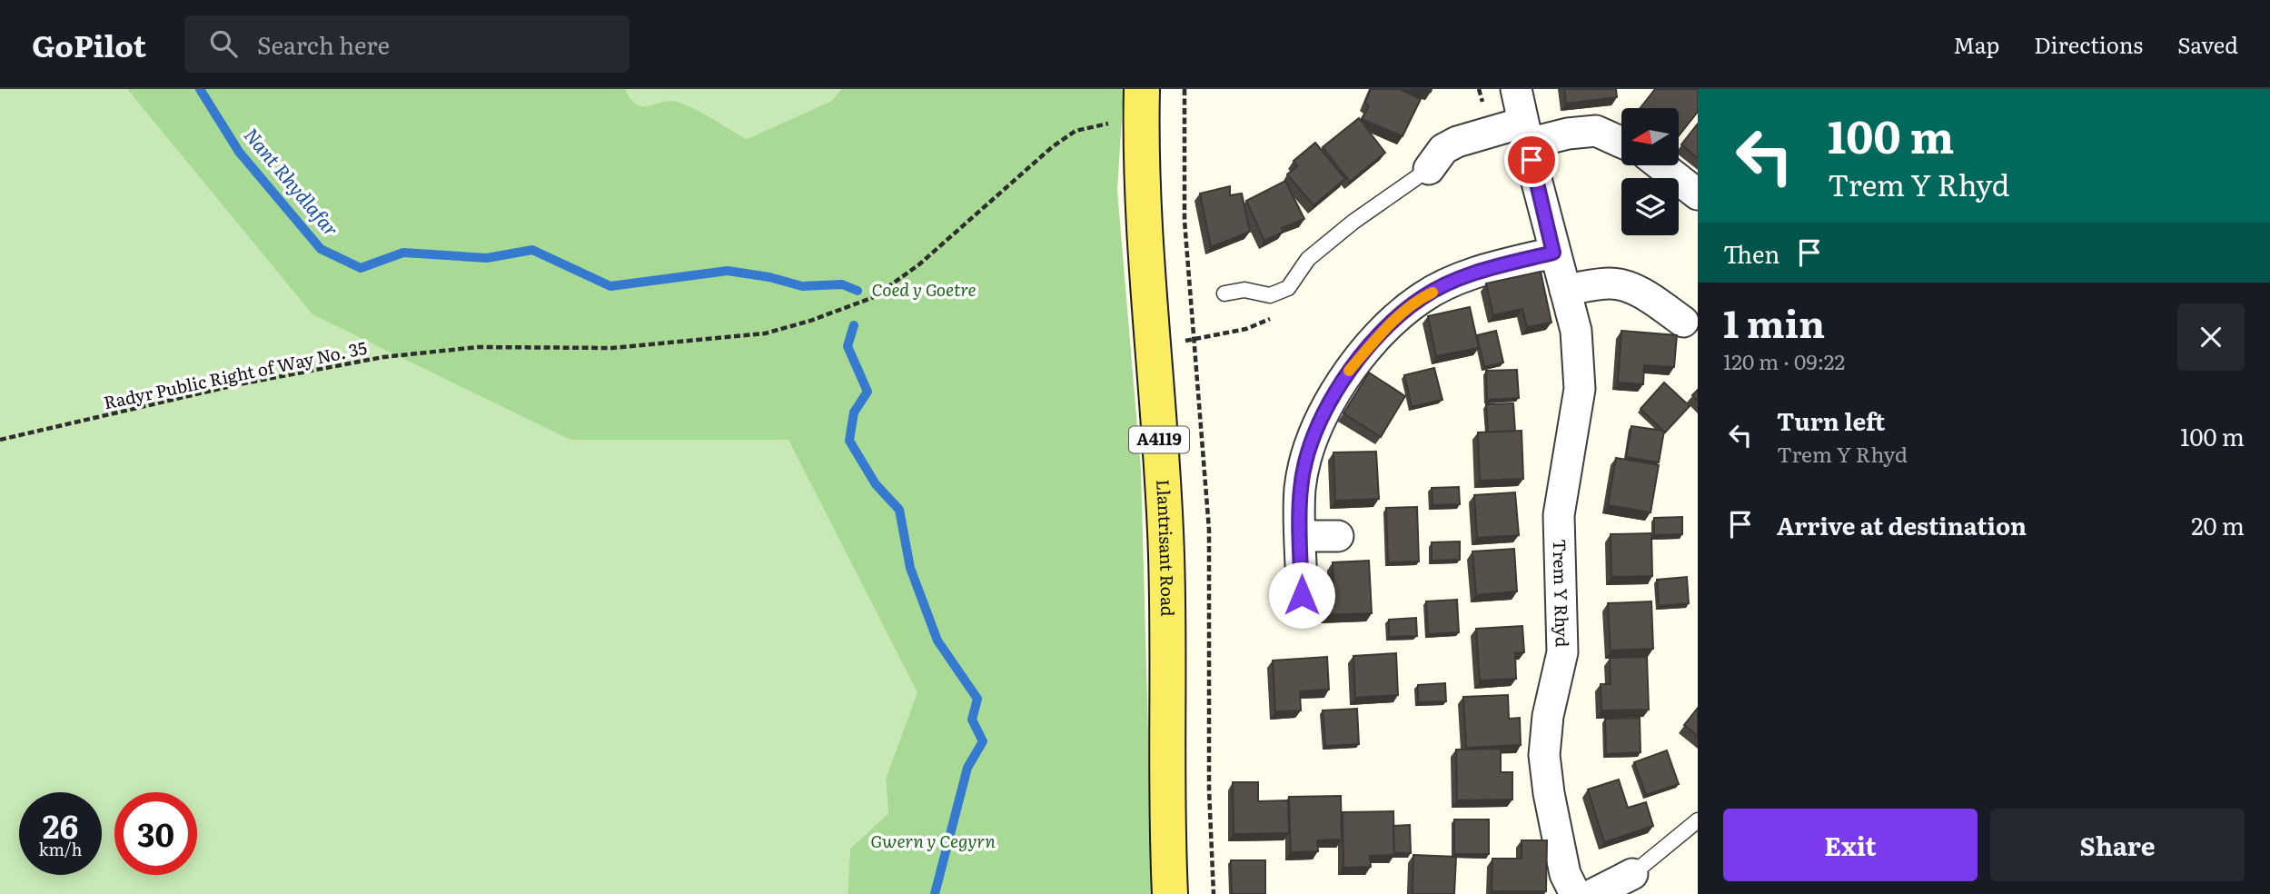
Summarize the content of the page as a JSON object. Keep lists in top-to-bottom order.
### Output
{
  "streets": {
    "main road": ["A4119", "Llantrisant Road"],
    "street": ["Trem Y Rhyd"],
    "path": ["Radyr Public Right of Way No. 35"]
  },
  "crossings": [
    ["Radyr Public Right of Way No. 35", "Llantrisant Road"]
  ],
  "water": ["Nant Rhydlafar"],
  "parks": ["Coed y Goetre", "Gwern y Cegyrn"],
  "north": "left",
  "page": {
    "header": "GoPilot",
    "search": "Search here",
    "nav": ["Map", "Directions", "Saved"],
    "turn": ["100 m", "Trem Y Rhyd"],
    "then": "Then",
    "heading": ["1 min", "120 m · 09:22"],
    "list": [
      {
        "name": "Turn left",
        "note": "Trem Y Rhyd",
        "value": "100 m"
      },
      {
        "name": "Arrive at destination",
        "value": "20 m"
      }
    ],
    "speed": "26 km/h",
    "limit": "30",
    "buttons": ["Exit", "Share"]
  }
}
